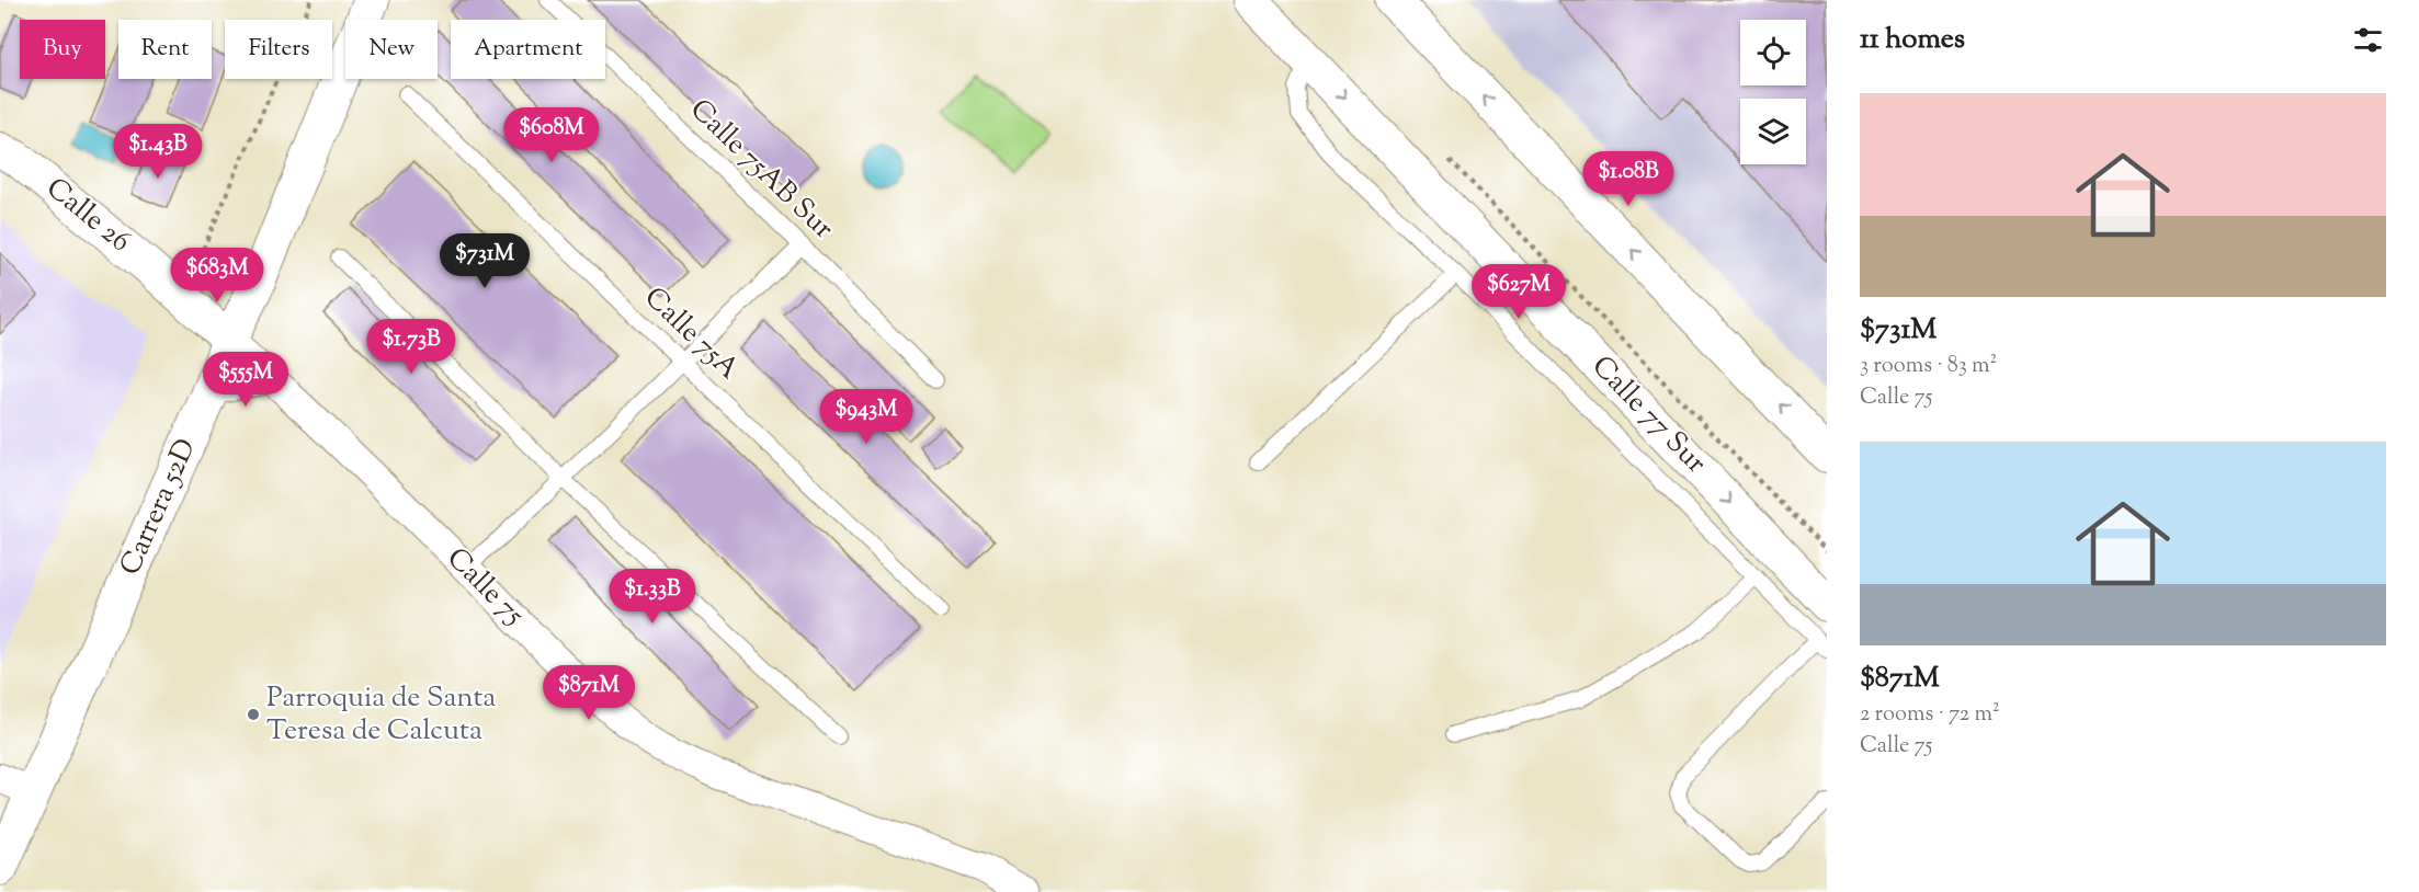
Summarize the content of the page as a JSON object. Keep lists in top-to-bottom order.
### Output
{
  "streets": {
    "street": [
      "Calle 26",
      "Calle 77 Sur",
      "Carrera 52D",
      "Calle 75"
    ],
    "lane": ["Calle 75AB Sur", "Calle 75A"]
  },
  "crossings": [
    ["Calle 26", "Carrera 52D"],
    ["Calle 26", "Calle 75"],
    ["Carrera 52D", "Calle 75"]
  ],
  "places": ["Parroquia de Santa Teresa de Calcuta"],
  "page": {
    "heading": "11 homes",
    "chip": [
      "Buy",
      "Rent",
      "Filters",
      "New",
      "Apartment"
    ],
    "list": [
      {
        "name": "$731M",
        "note": "3 rooms · 83 m² · Calle 75"
      },
      {
        "name": "$871M",
        "note": "2 rooms · 72 m² · Calle 75"
      }
    ],
    "price": [
      "$608M",
      "$1.43B",
      "$1.08B",
      "$731M",
      "$683M",
      "$627M",
      "$1.73B",
      "$555M",
      "$943M",
      "$1.33B",
      "$871M"
    ]
  }
}
